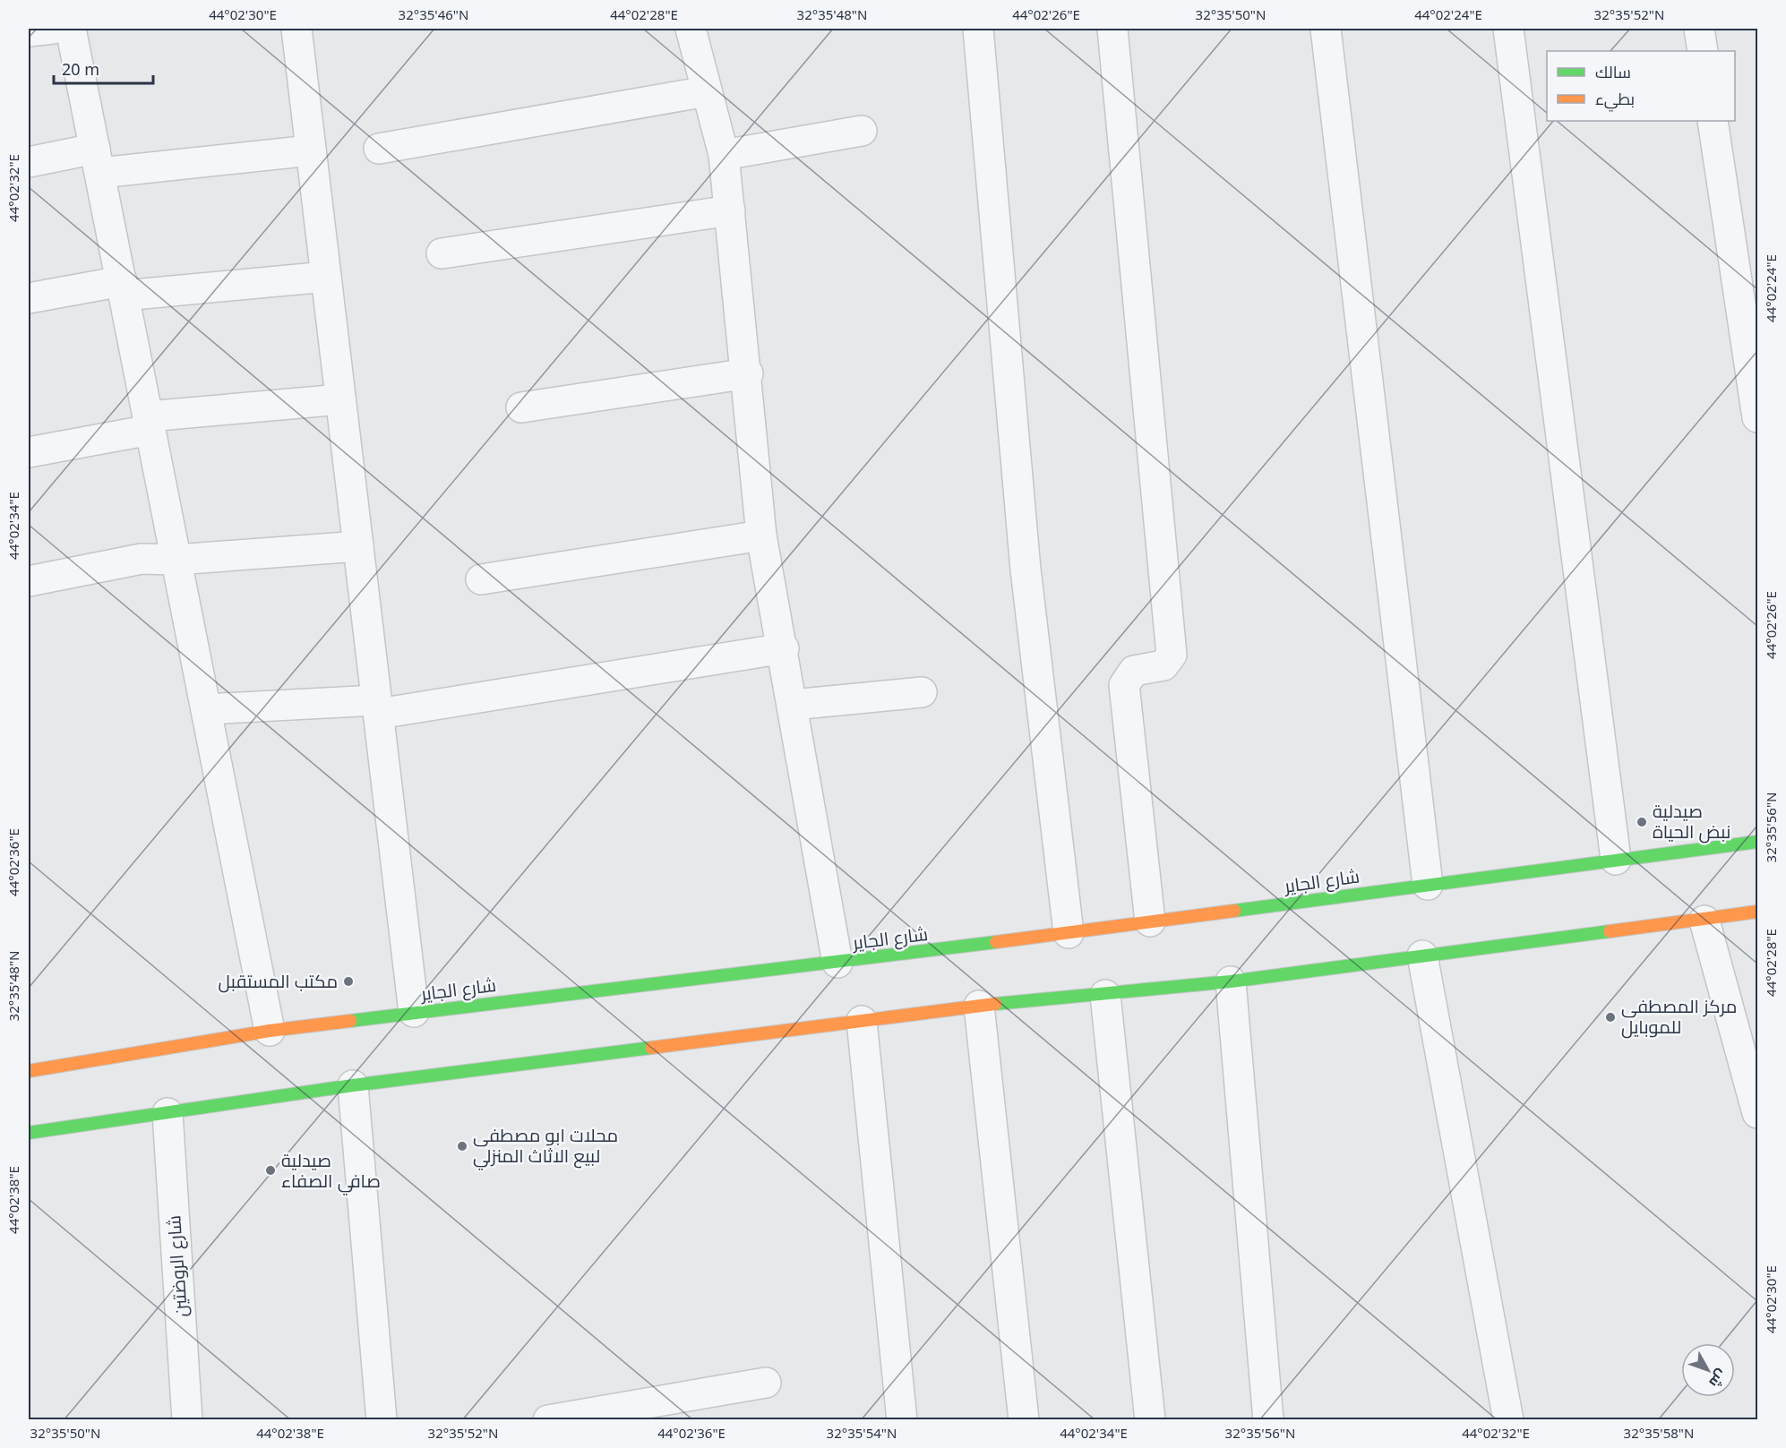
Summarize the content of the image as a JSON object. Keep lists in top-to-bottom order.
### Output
{
  "streets": {
    "street": ["شارع الجاير", "شارع الروضتين"]
  },
  "places": [
    "صيدلية نبض الحياة",
    "مكتب المستقبل",
    "مركز المصطفى للموبايل",
    "محلات ابو مصطفى لبيع الاثاث المنزلي",
    "صيدلية صافي الصفاء"
  ],
  "legend": ["سالك", "بطيء"],
  "scale_bar": "20 m",
  "north": "bottom right",
  "coordinates": [
    "44°02'30\"E",
    "32°35'46\"N",
    "44°02'28\"E",
    "32°35'48\"N",
    "44°02'26\"E",
    "32°35'50\"N",
    "44°02'24\"E",
    "32°35'52\"N",
    "44°02'32\"E",
    "44°02'34\"E",
    "32°35'56\"N",
    "44°02'36\"E",
    "44°02'38\"E",
    "32°35'54\"N",
    "32°35'58\"N"
  ]
}
